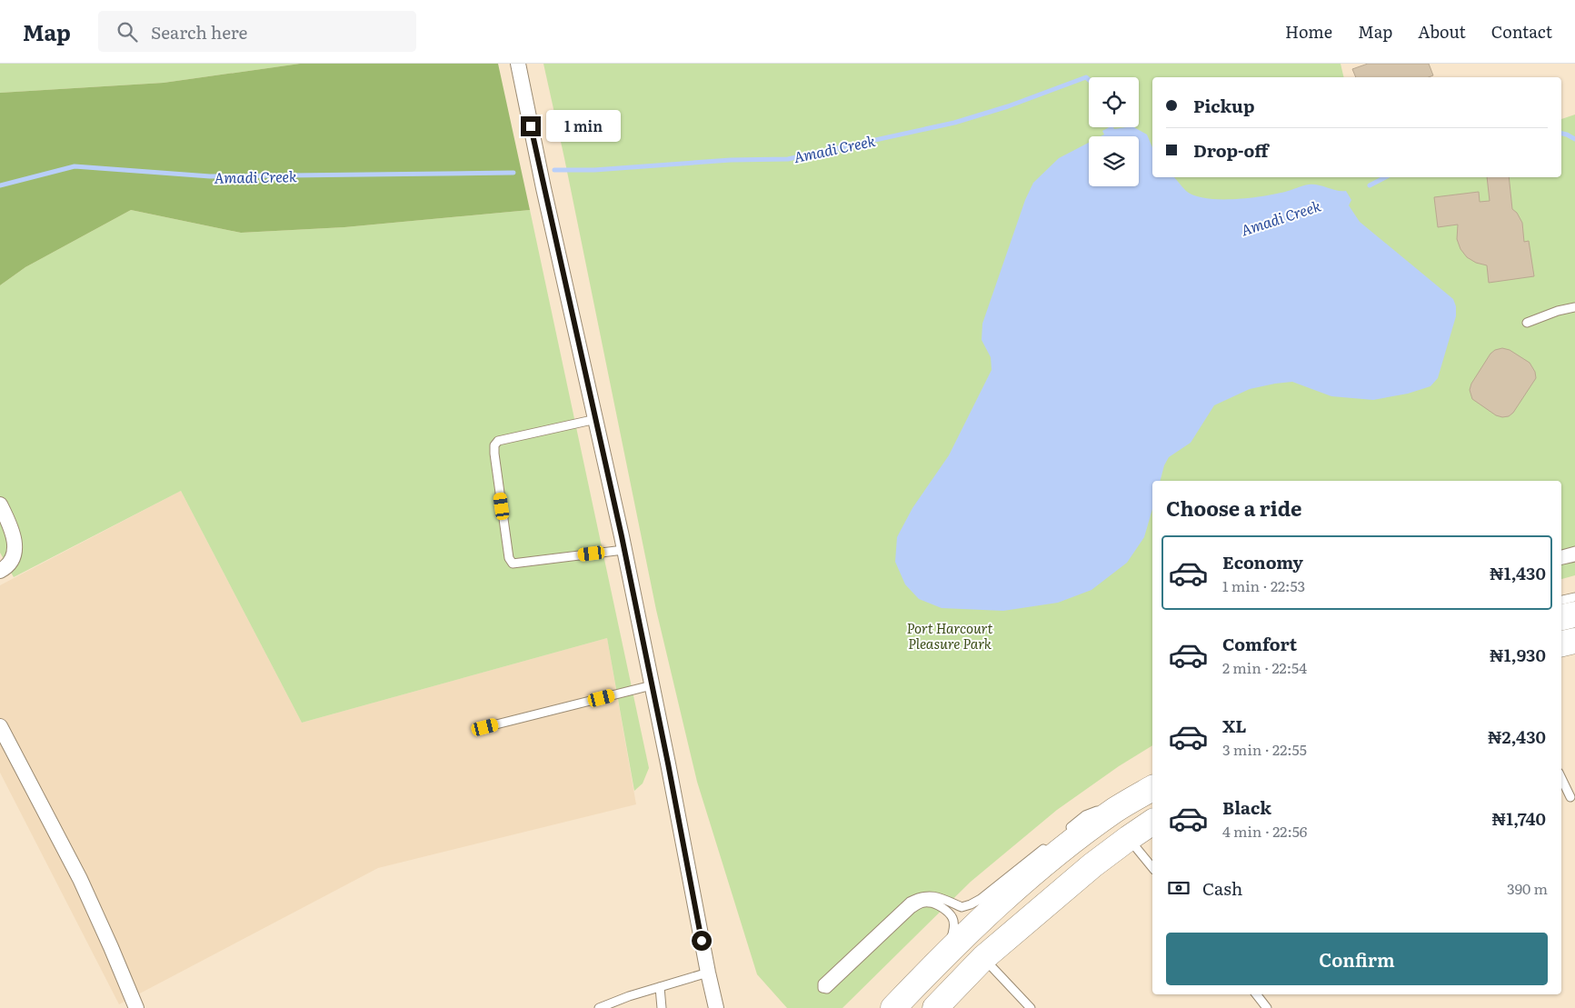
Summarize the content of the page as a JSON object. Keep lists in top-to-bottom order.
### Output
{
  "water": ["Amadi Creek"],
  "parks": ["Port Harcourt Pleasure Park"],
  "page": {
    "header": "Map",
    "search": "Search here",
    "nav": [
      "Home",
      "Map",
      "About",
      "Contact"
    ],
    "banner": ["Pickup", "Drop-off"],
    "bubble": "1 min",
    "heading": "Choose a ride",
    "list": [
      {
        "name": "Economy",
        "note": "1 min · 22:53",
        "value": "₦1,430"
      },
      {
        "name": "Comfort",
        "note": "2 min · 22:54",
        "value": "₦1,930"
      },
      {
        "name": "XL",
        "note": "3 min · 22:55",
        "value": "₦2,430"
      },
      {
        "name": "Black",
        "note": "4 min · 22:56",
        "value": "₦1,740"
      }
    ],
    "pay": ["Cash", "390 m"],
    "buttons": "Confirm"
  }
}
